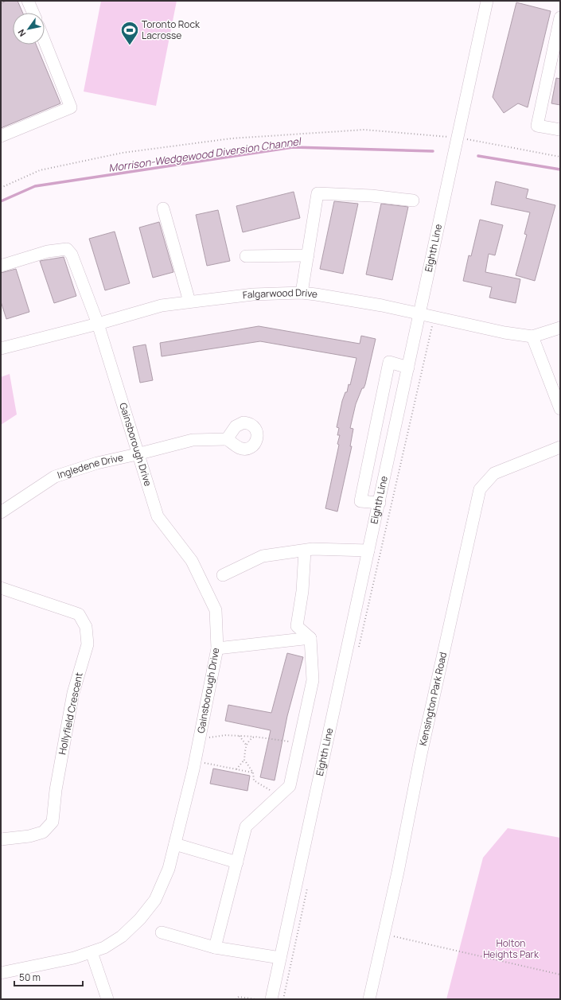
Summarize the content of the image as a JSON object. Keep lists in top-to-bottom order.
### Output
{
  "streets": {
    "street": [
      "Eighth Line",
      "Falgarwood Drive",
      "Gainsborough Drive",
      "Ingledene Drive",
      "Kensington Park Road",
      "Hollyfield Crescent"
    ]
  },
  "crossings": [
    ["Eighth Line", "Falgarwood Drive"],
    ["Falgarwood Drive", "Gainsborough Drive"],
    ["Gainsborough Drive", "Ingledene Drive"]
  ],
  "water": ["Morrison-Wedgewood Diversion Channel"],
  "parks": ["Holton Heights Park"],
  "places": {
    "sports": ["Toronto Rock Lacrosse"]
  },
  "scale_bar": "50 m",
  "north": "bottom left"
}
